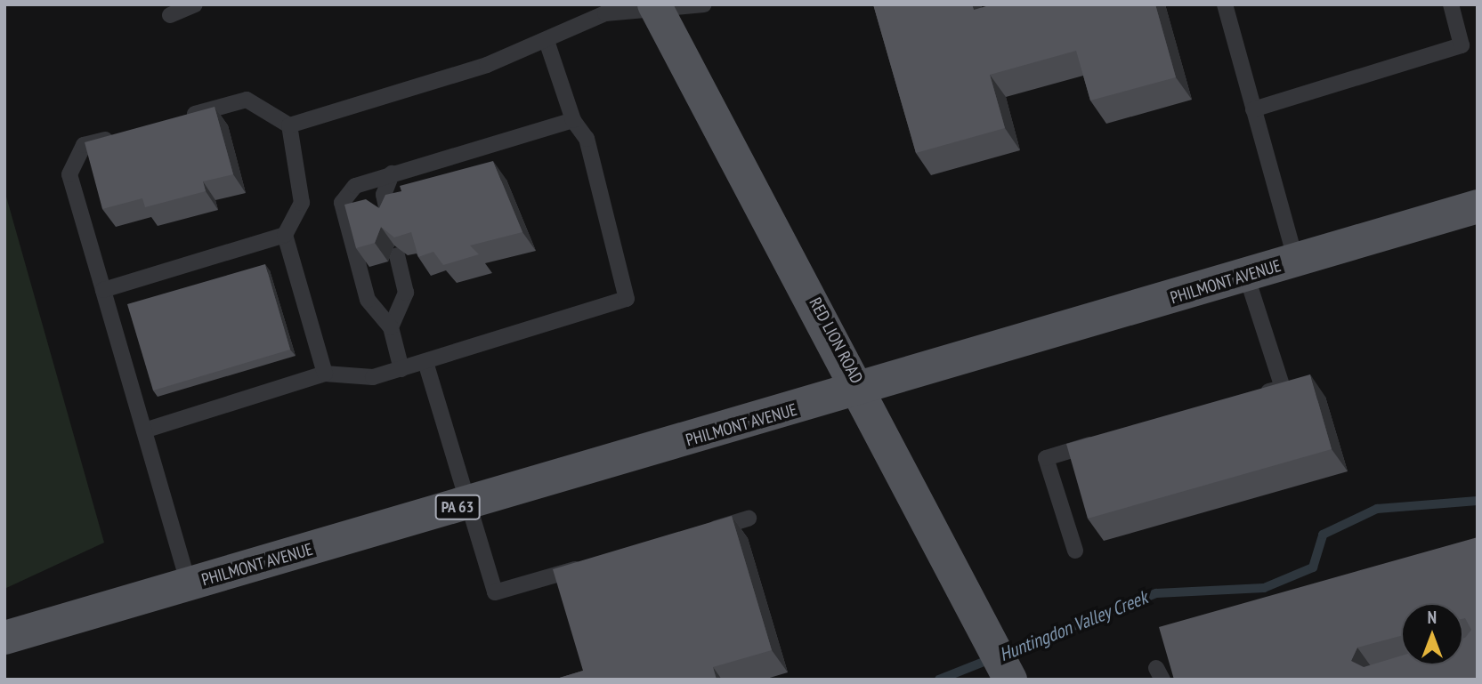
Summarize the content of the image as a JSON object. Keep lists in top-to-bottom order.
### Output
{
  "streets": {
    "main road": ["PHILMONT AVENUE", "RED LION ROAD", "PA 63"]
  },
  "crossings": [
    ["PHILMONT AVENUE", "RED LION ROAD"]
  ],
  "water": ["Huntingdon Valley Creek"],
  "north": "top"
}
